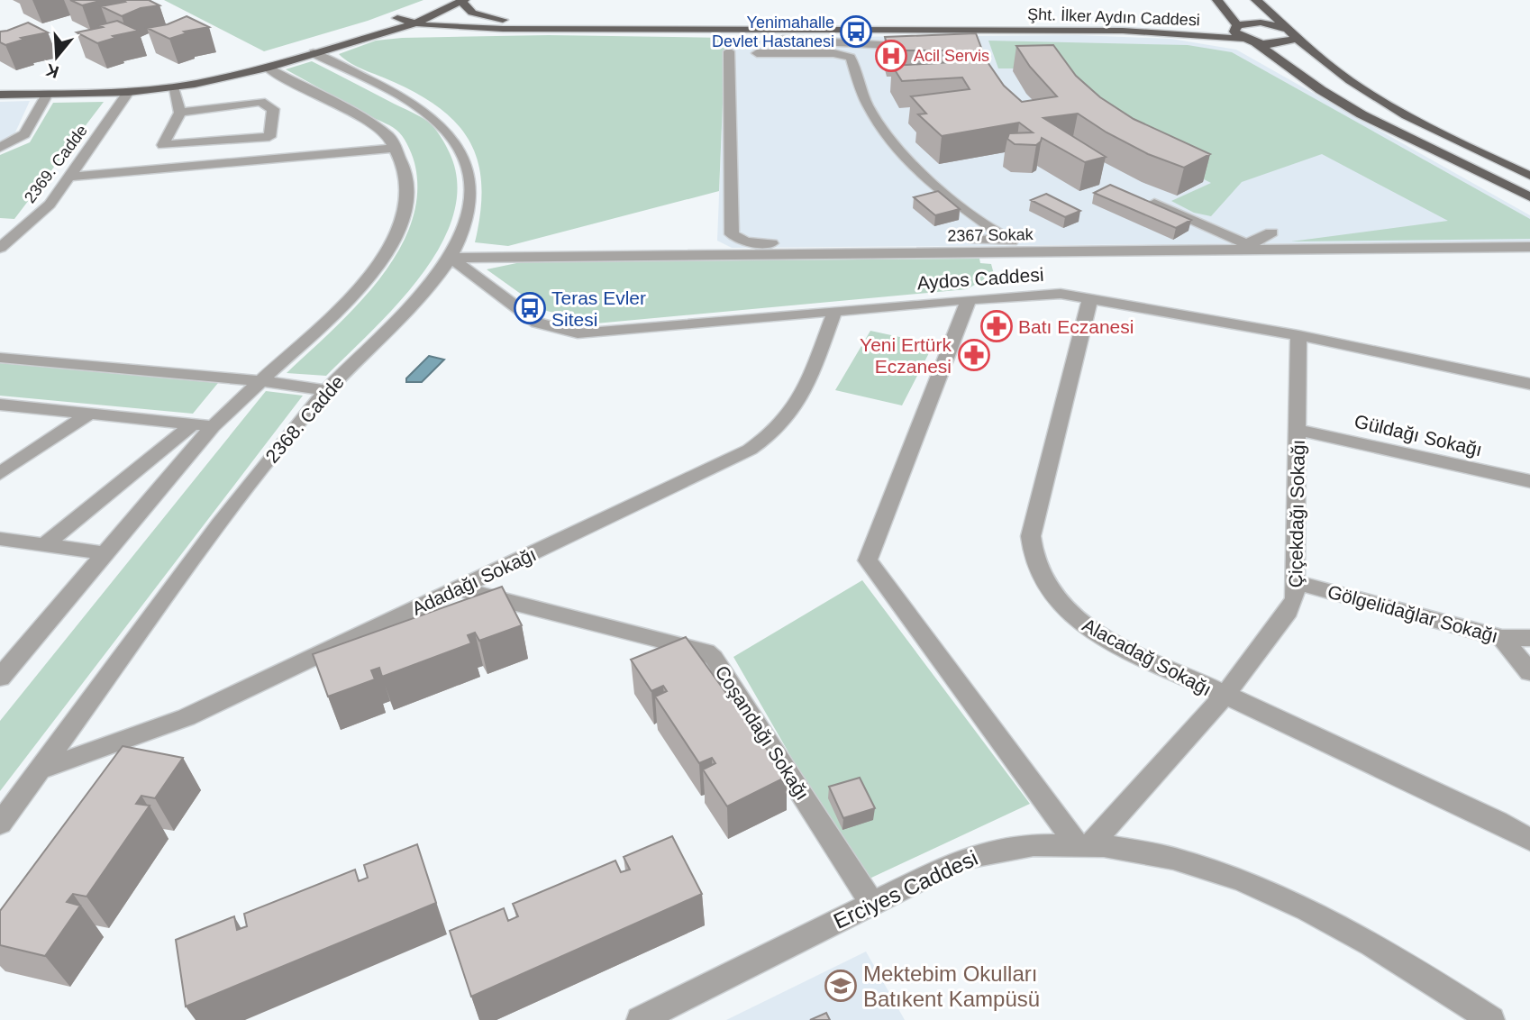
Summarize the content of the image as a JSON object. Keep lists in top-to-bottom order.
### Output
{
  "streets": {
    "main road": ["Şht. İlker Aydın Caddesi"],
    "street": [
      "2369. Cadde",
      "2367 Sokak",
      "Aydos Caddesi",
      "2368. Cadde",
      "Güldağı Sokağı",
      "Çiçekdağı Sokağı",
      "Adadağı Sokağı",
      "Gölgelidağlar Sokağı",
      "Alacadağ Sokağı",
      "Coşandağı Sokağı",
      "Erciyes Caddesi"
    ]
  },
  "crossings": [
    ["2367 Sokak", "Aydos Caddesi"],
    ["2367 Sokak", "2368. Cadde"],
    ["Aydos Caddesi", "2368. Cadde"],
    ["Aydos Caddesi", "Çiçekdağı Sokağı"],
    ["Aydos Caddesi", "Adadağı Sokağı"],
    ["Aydos Caddesi", "Alacadağ Sokağı"],
    ["2368. Cadde", "Adadağı Sokağı"],
    ["Güldağı Sokağı", "Çiçekdağı Sokağı"],
    ["Çiçekdağı Sokağı", "Gölgelidağlar Sokağı"],
    ["Çiçekdağı Sokağı", "Alacadağ Sokağı"],
    ["Çiçekdağı Sokağı", "Erciyes Caddesi"],
    ["Adadağı Sokağı", "Coşandağı Sokağı"],
    ["Coşandağı Sokağı", "Erciyes Caddesi"]
  ],
  "places": {
    "bus stop": ["Yenimahalle Devlet Hastanesi", "Teras Evler Sitesi"],
    "hospital": ["Acil Servis"],
    "pharmacy": ["Batı Eczanesi", "Yeni Ertürk Eczanesi"],
    "school or university": ["Mektebim Okulları Batıkent Kampüsü"]
  },
  "north": "bottom"
}
